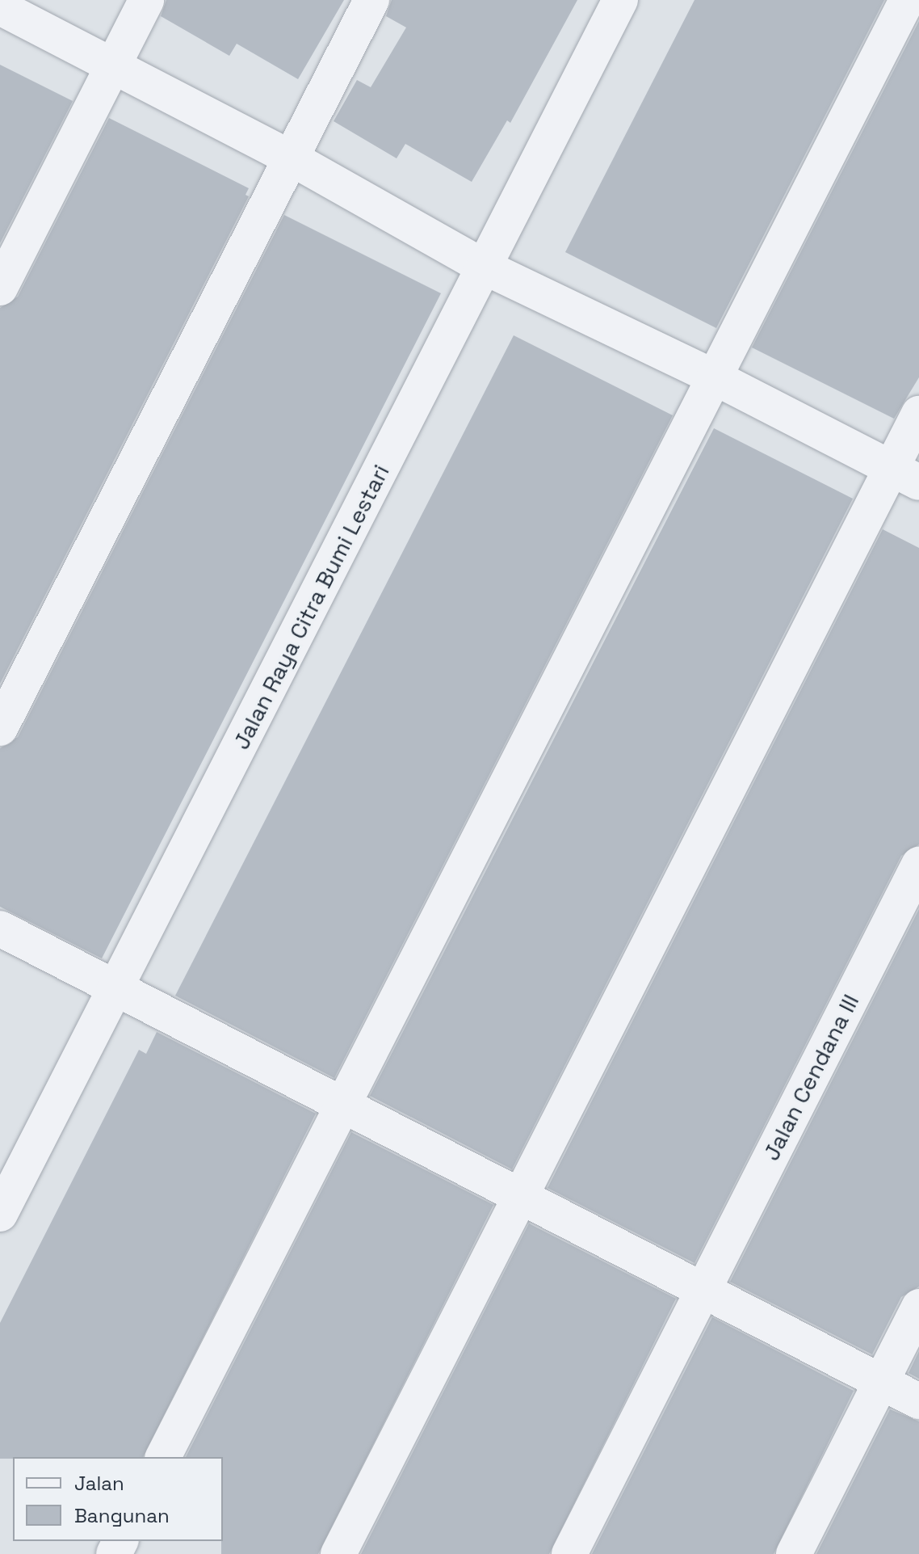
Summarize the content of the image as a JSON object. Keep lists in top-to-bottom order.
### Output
{
  "streets": {
    "street": ["Jalan Raya Citra Bumi Lestari", "Jalan Cendana III"]
  },
  "legend": ["Jalan", "Bangunan"]
}
